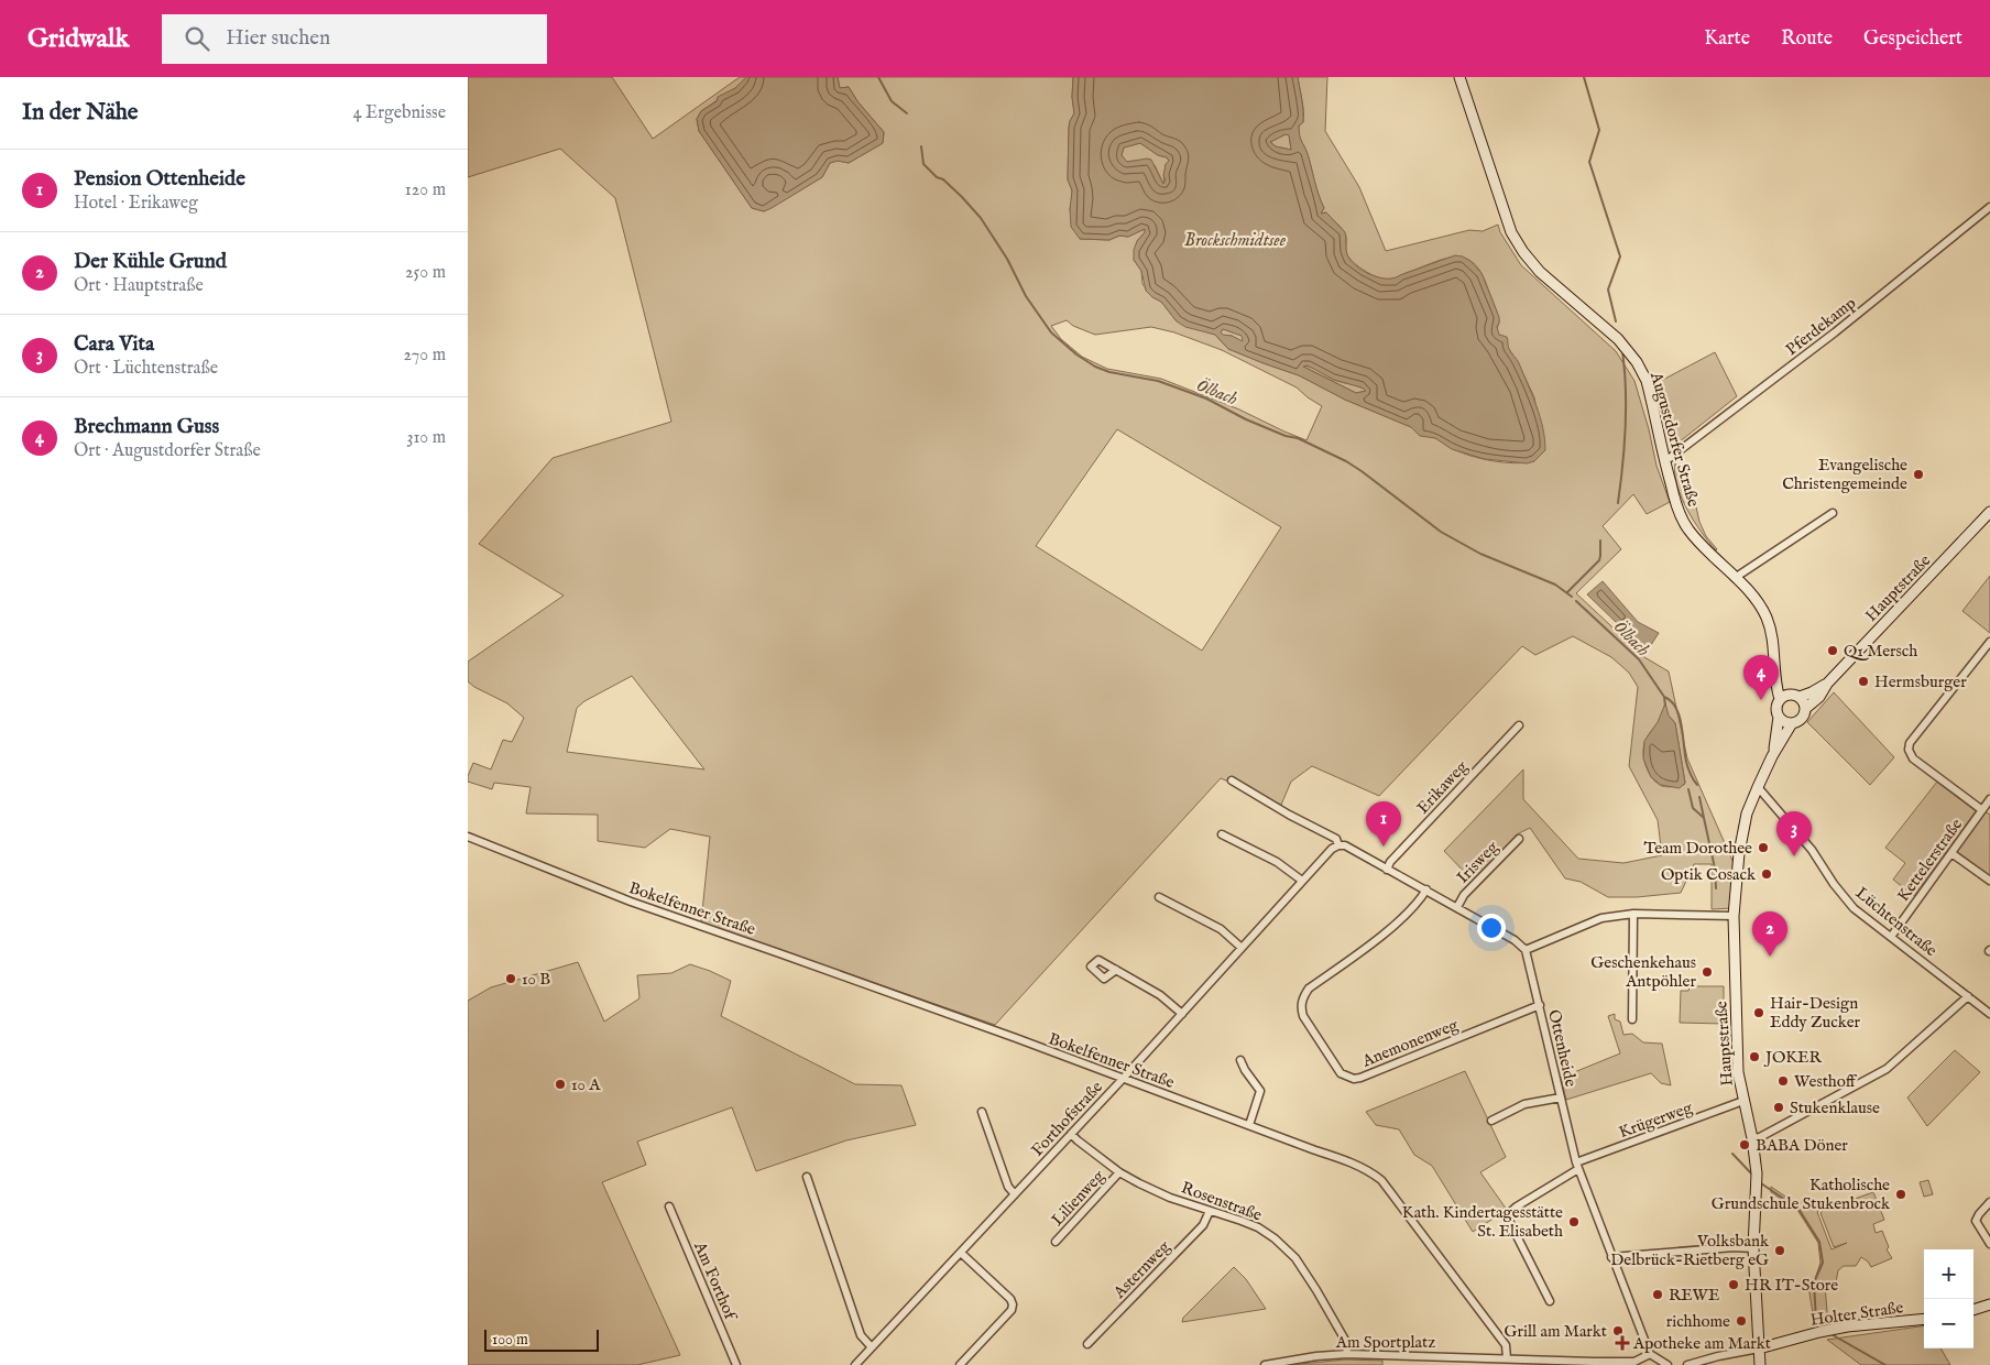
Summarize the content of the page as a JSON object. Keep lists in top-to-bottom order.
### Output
{
  "streets": {
    "main road": ["Augustdorfer Straße", "Hauptstraße", "Holter Straße"],
    "street": [
      "Pferdekamp",
      "Erikaweg",
      "Kettelerstraße",
      "Irisweg",
      "Bokelfenner Straße",
      "Lüchtenstraße",
      "Anemonenweg",
      "Ottenheide",
      "Forthofstraße",
      "Krügerweg",
      "Lilienweg",
      "Rosenstraße",
      "Asternweg",
      "Am Forthof",
      "Am Sportplatz"
    ]
  },
  "crossings": [
    ["Pferdekamp", "Augustdorfer Straße"],
    ["Augustdorfer Straße", "Hauptstraße"],
    ["Hauptstraße", "Lüchtenstraße"],
    ["Hauptstraße", "Krügerweg"],
    ["Hauptstraße", "Holter Straße"],
    ["Kettelerstraße", "Lüchtenstraße"],
    ["Bokelfenner Straße", "Forthofstraße"],
    ["Bokelfenner Straße", "Am Sportplatz"],
    ["Anemonenweg", "Ottenheide"],
    ["Ottenheide", "Krügerweg"],
    ["Forthofstraße", "Rosenstraße"],
    ["Lilienweg", "Rosenstraße"],
    ["Rosenstraße", "Asternweg"],
    ["Rosenstraße", "Am Sportplatz"]
  ],
  "water": ["Brockschmidtsee", "Ölbach"],
  "places": {
    "other": [
      "Evangelische Christengemeinde",
      "Q1 Mersch",
      "Hermsburger",
      "Team Dorothee",
      "Optik Cosack",
      "Geschenkehaus Antpöhler",
      "10 B",
      "Hair-Design Eddy Zucker",
      "JOKER",
      "Westhoff",
      "10 A",
      "Stukenklause",
      "BABA Döner",
      "Katholische Grundschule Stukenbrock",
      "Kath. Kindertagesstätte St. Elisabeth",
      "Volksbank Delbrück-Rietberg eG",
      "HR IT-Store",
      "REWE",
      "richhome",
      "Grill am Markt"
    ],
    "health": ["Apotheke am Markt"]
  },
  "scale_bar": "100 m",
  "page": {
    "header": "Gridwalk",
    "search": "Hier suchen",
    "nav": ["Karte", "Route", "Gespeichert"],
    "heading": ["In der Nähe", "4 Ergebnisse"],
    "list": [
      {
        "mark": "1",
        "name": "Pension Ottenheide",
        "note": "Hotel · Erikaweg",
        "value": "120 m"
      },
      {
        "mark": "2",
        "name": "Der Kühle Grund",
        "note": "Ort · Hauptstraße",
        "value": "250 m"
      },
      {
        "mark": "3",
        "name": "Cara Vita",
        "note": "Ort · Lüchtenstraße",
        "value": "270 m"
      },
      {
        "mark": "4",
        "name": "Brechmann Guss",
        "note": "Ort · Augustdorfer Straße",
        "value": "310 m"
      }
    ],
    "pins": [
      "4",
      "1",
      "3",
      "2"
    ],
    "map_buttons": ["+", "−"],
    "scale": "100 m"
  }
}
